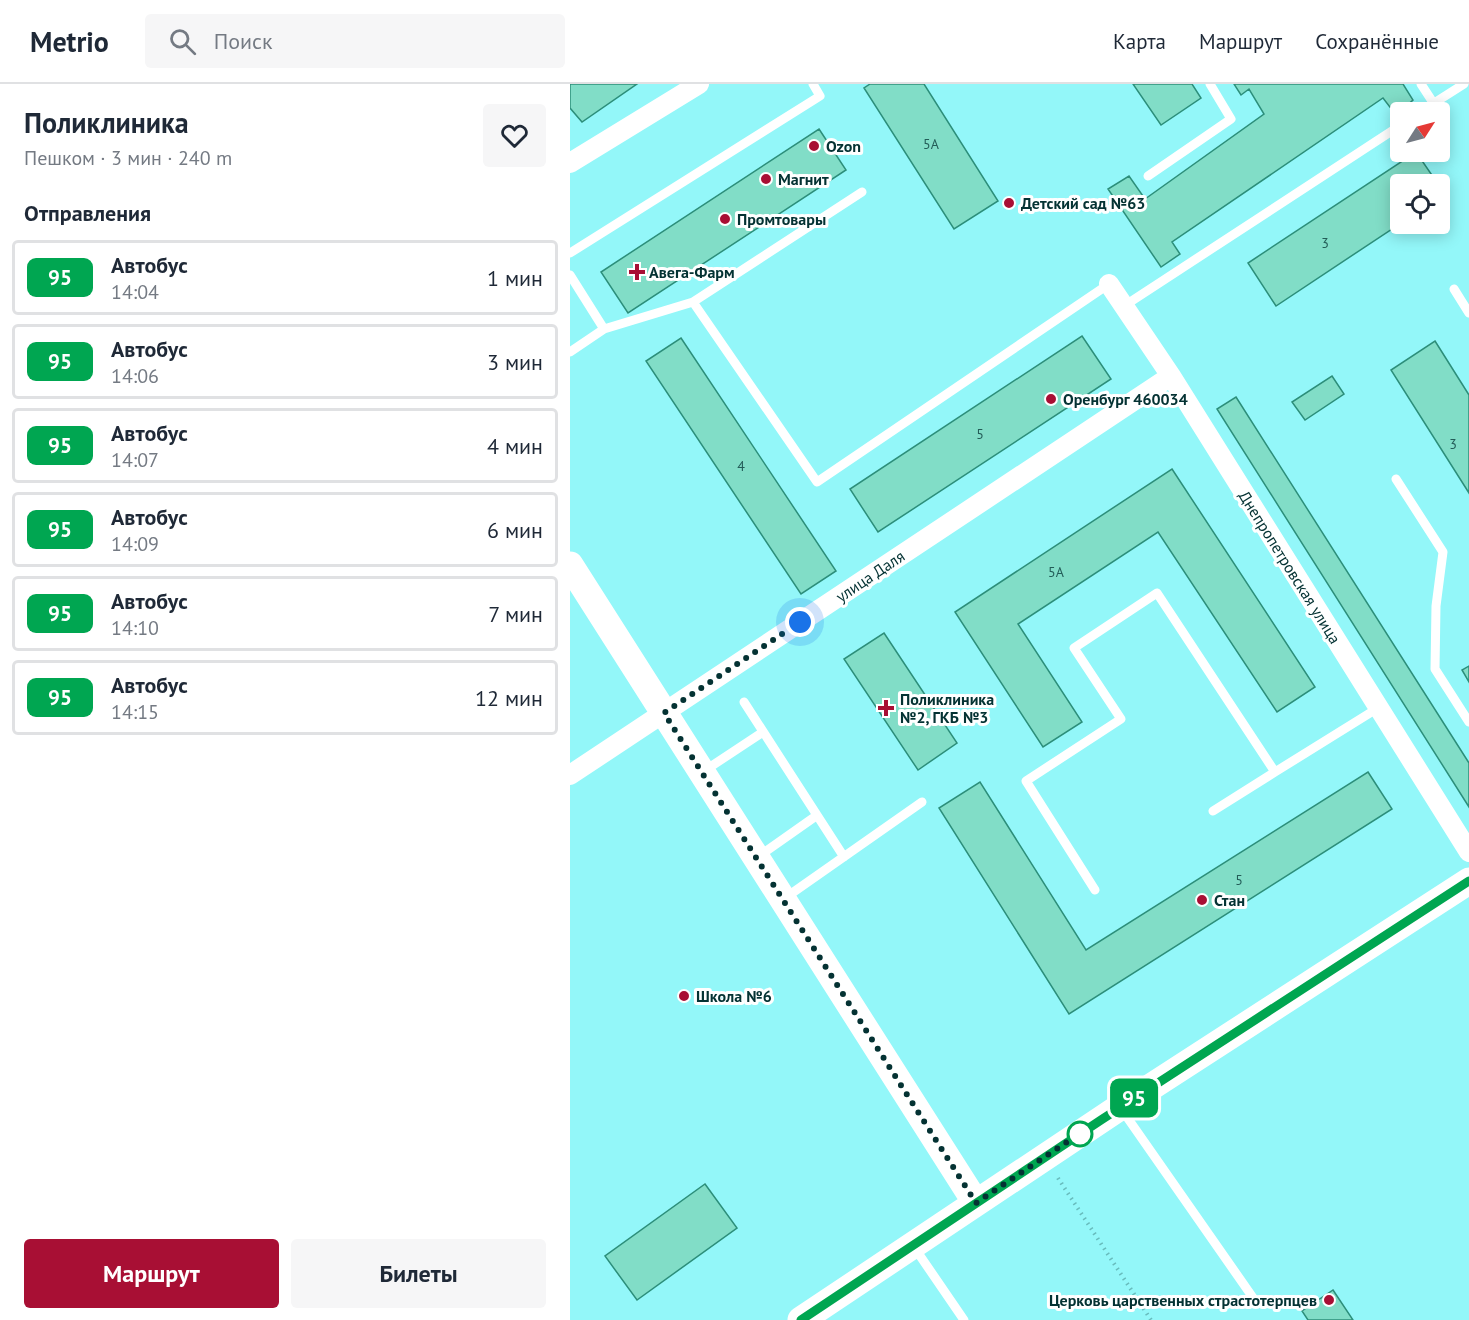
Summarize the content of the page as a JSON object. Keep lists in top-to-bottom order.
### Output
{
  "streets": {
    "street": ["Днепропетровская улица", "улица Даля"]
  },
  "crossings": [
    ["Днепропетровская улица", "улица Даля"]
  ],
  "places": {
    "other": [
      "Ozon",
      "Магнит",
      "Детский сад №63",
      "Промтовары",
      "Оренбург 460034",
      "Стан",
      "Школа №6",
      "Церковь царственных страстотерпцев"
    ],
    "health": ["Авега-Фарм", "Поликлиника №2, ГКБ №3"]
  },
  "lines": ["bus line 95"],
  "house_numbers": [
    "5А",
    "3",
    "5",
    "3",
    "4",
    "5А",
    "5"
  ],
  "north": "top right",
  "page": {
    "header": "Metrio",
    "search": "Поиск",
    "nav": ["Карта", "Маршрут", "Сохранённые"],
    "heading": [
      ["Поликлиника", "Пешком · 3 мин · 240 m"],
      "Отправления"
    ],
    "on_map": "95",
    "list": [
      {
        "mark": "95",
        "name": "Автобус",
        "note": "14:04",
        "value": "1 мин"
      },
      {
        "mark": "95",
        "name": "Автобус",
        "note": "14:06",
        "value": "3 мин"
      },
      {
        "mark": "95",
        "name": "Автобус",
        "note": "14:07",
        "value": "4 мин"
      },
      {
        "mark": "95",
        "name": "Автобус",
        "note": "14:09",
        "value": "6 мин"
      },
      {
        "mark": "95",
        "name": "Автобус",
        "note": "14:10",
        "value": "7 мин"
      },
      {
        "mark": "95",
        "name": "Автобус",
        "note": "14:15",
        "value": "12 мин"
      }
    ],
    "buttons": ["Маршрут", "Билеты"]
  }
}
